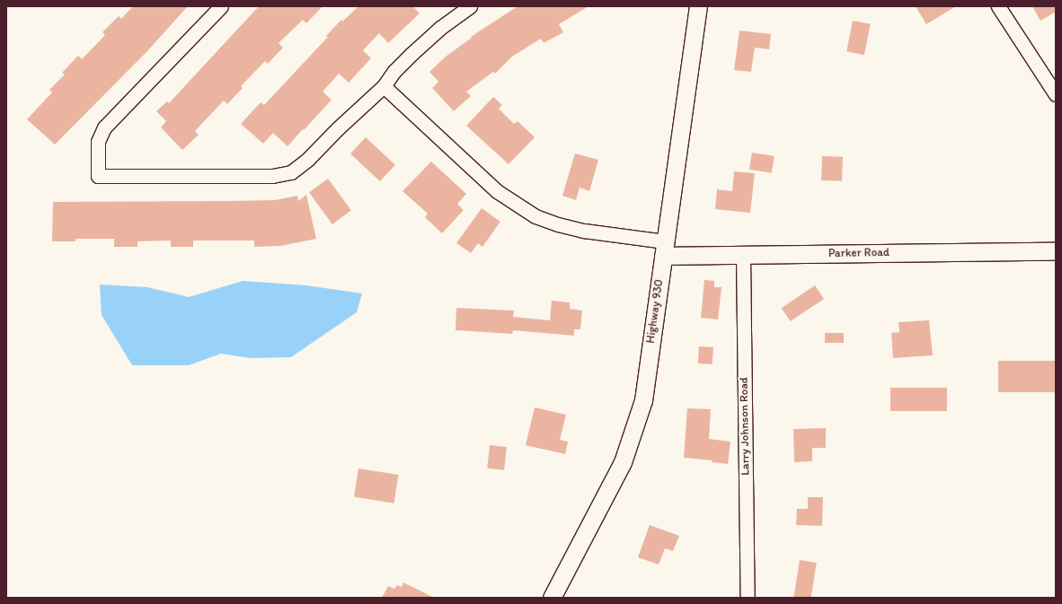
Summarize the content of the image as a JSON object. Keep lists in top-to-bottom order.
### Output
{
  "streets": {
    "street": ["Parker Road", "Highway 930", "Larry Johnson Road"]
  },
  "crossings": [
    ["Parker Road", "Highway 930"],
    ["Parker Road", "Larry Johnson Road"]
  ]
}
